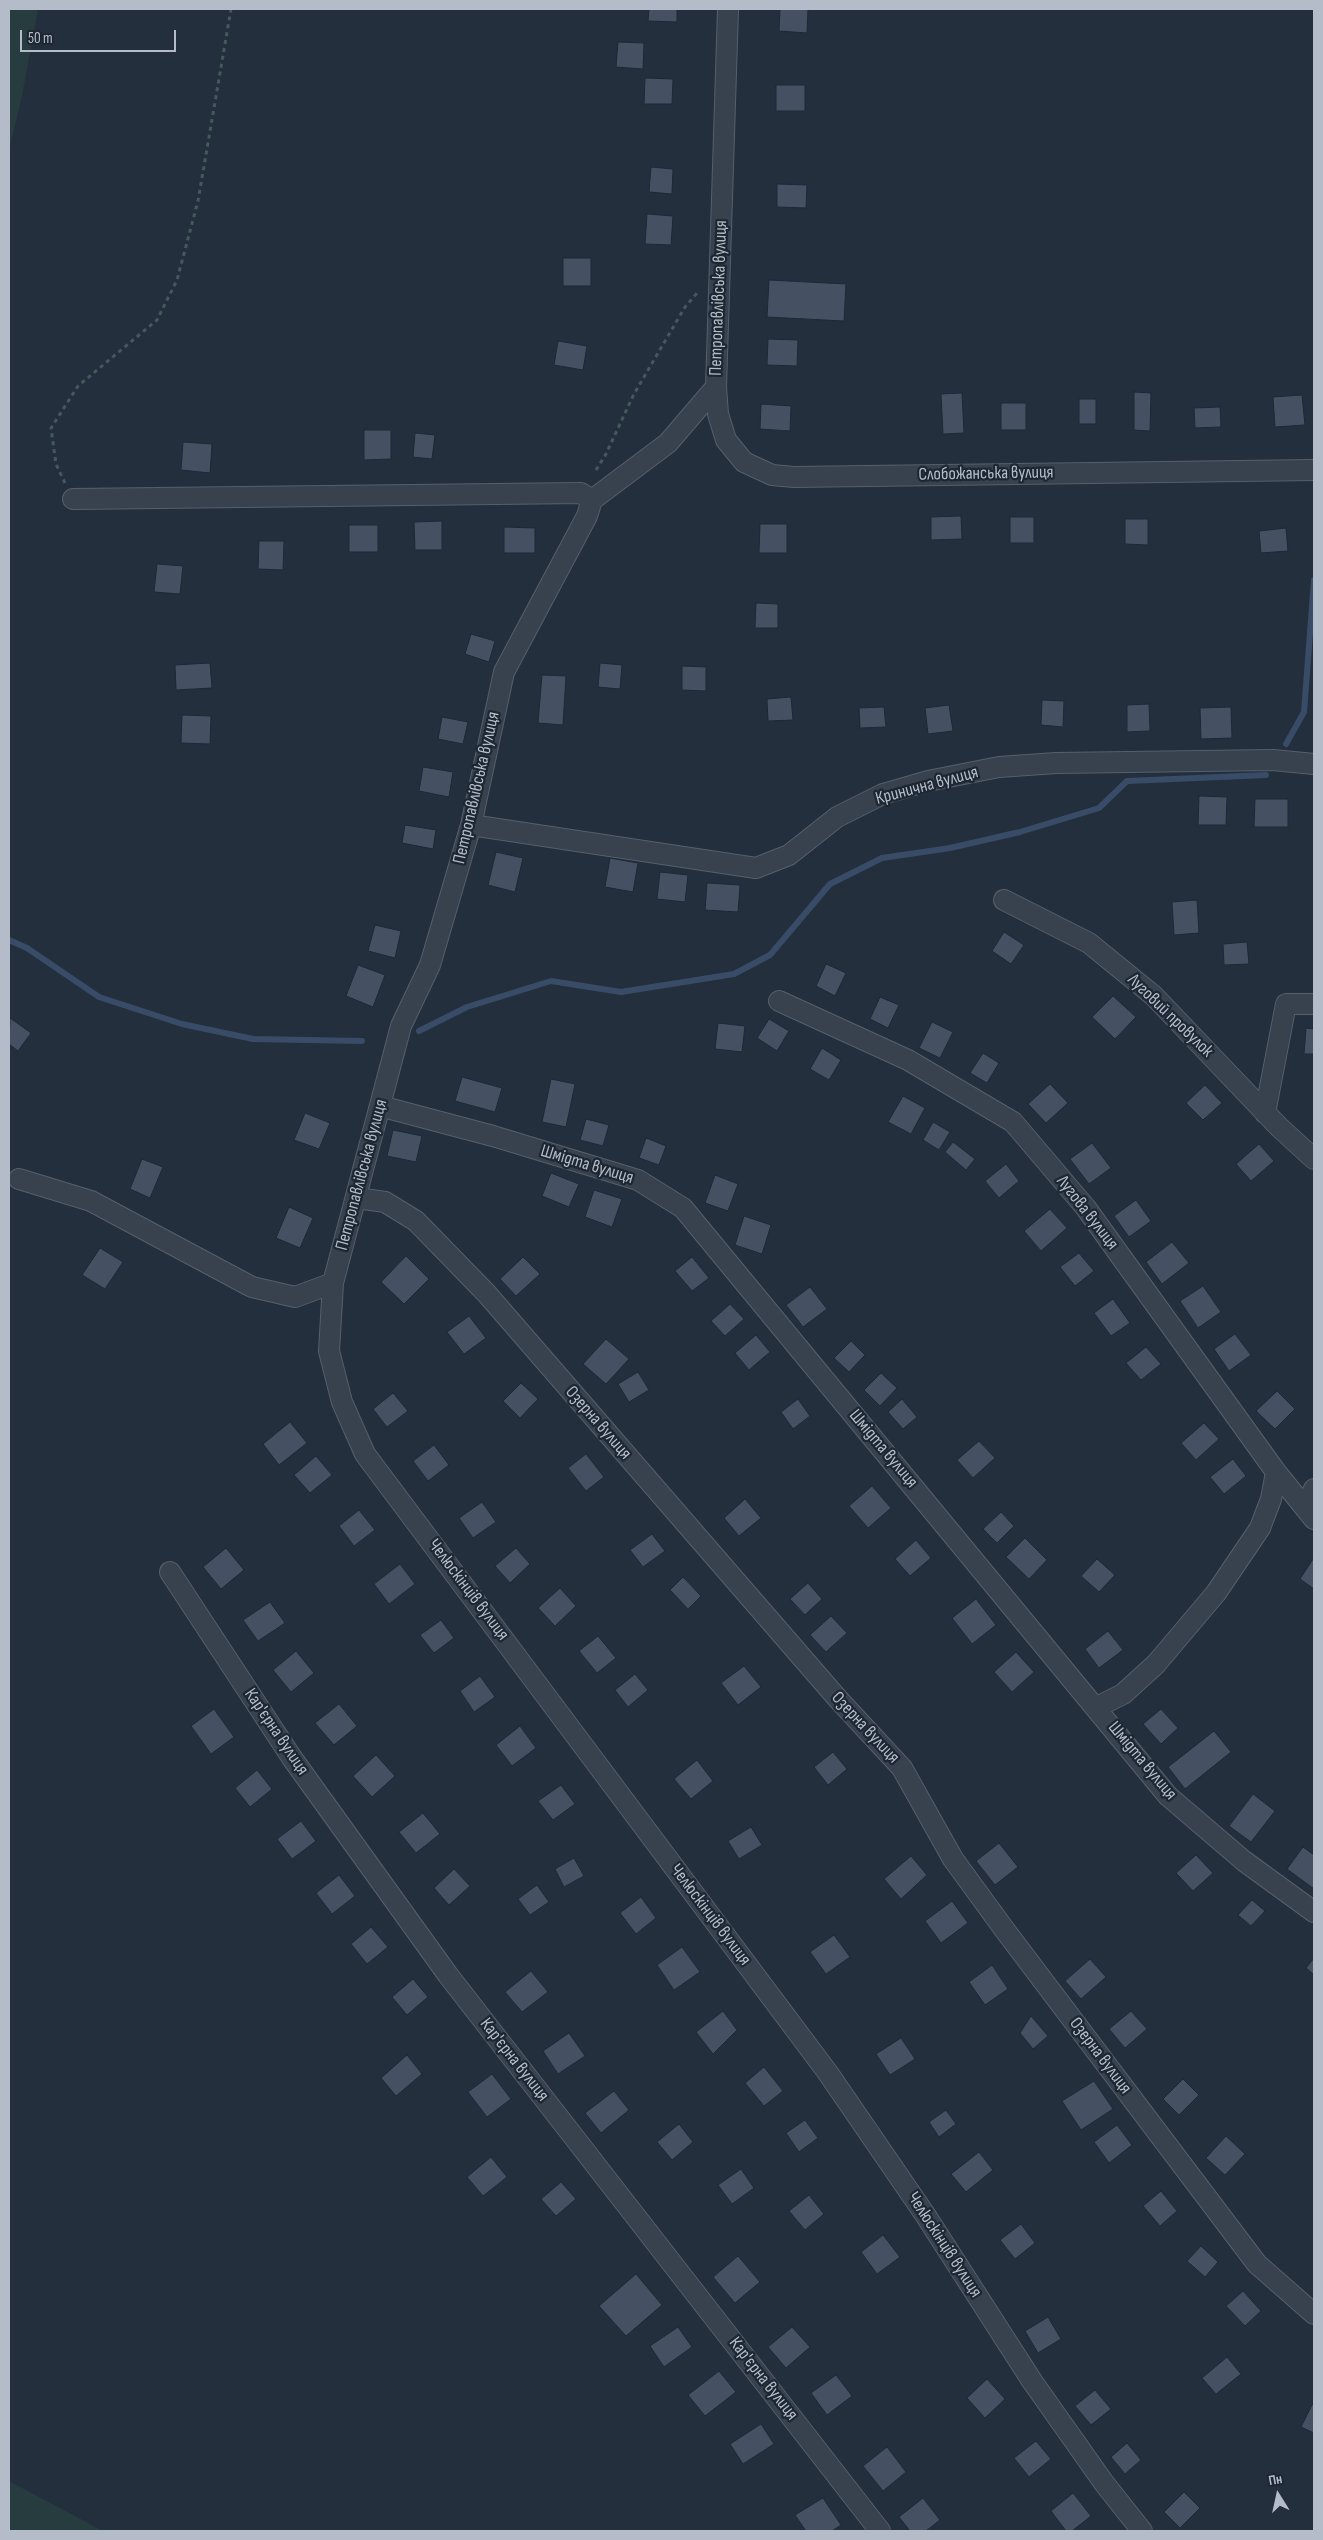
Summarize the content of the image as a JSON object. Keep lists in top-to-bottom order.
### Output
{
  "streets": {
    "street": [
      "Петропавлівська вулиця",
      "Слобожанська вулиця",
      "Кринична вулиця",
      "Луговий провулок",
      "Шмідта вулиця",
      "Лугова вулиця",
      "Озерна вулиця",
      "Челюскінців вулиця",
      "Кар'єрна вулиця"
    ]
  },
  "crossings": [
    ["Петропавлівська вулиця", "Слобожанська вулиця"],
    ["Петропавлівська вулиця", "Кринична вулиця"],
    ["Петропавлівська вулиця", "Шмідта вулиця"],
    ["Петропавлівська вулиця", "Озерна вулиця"],
    ["Петропавлівська вулиця", "Челюскінців вулиця"]
  ],
  "scale_bar": "50 m",
  "north": "top"
}
